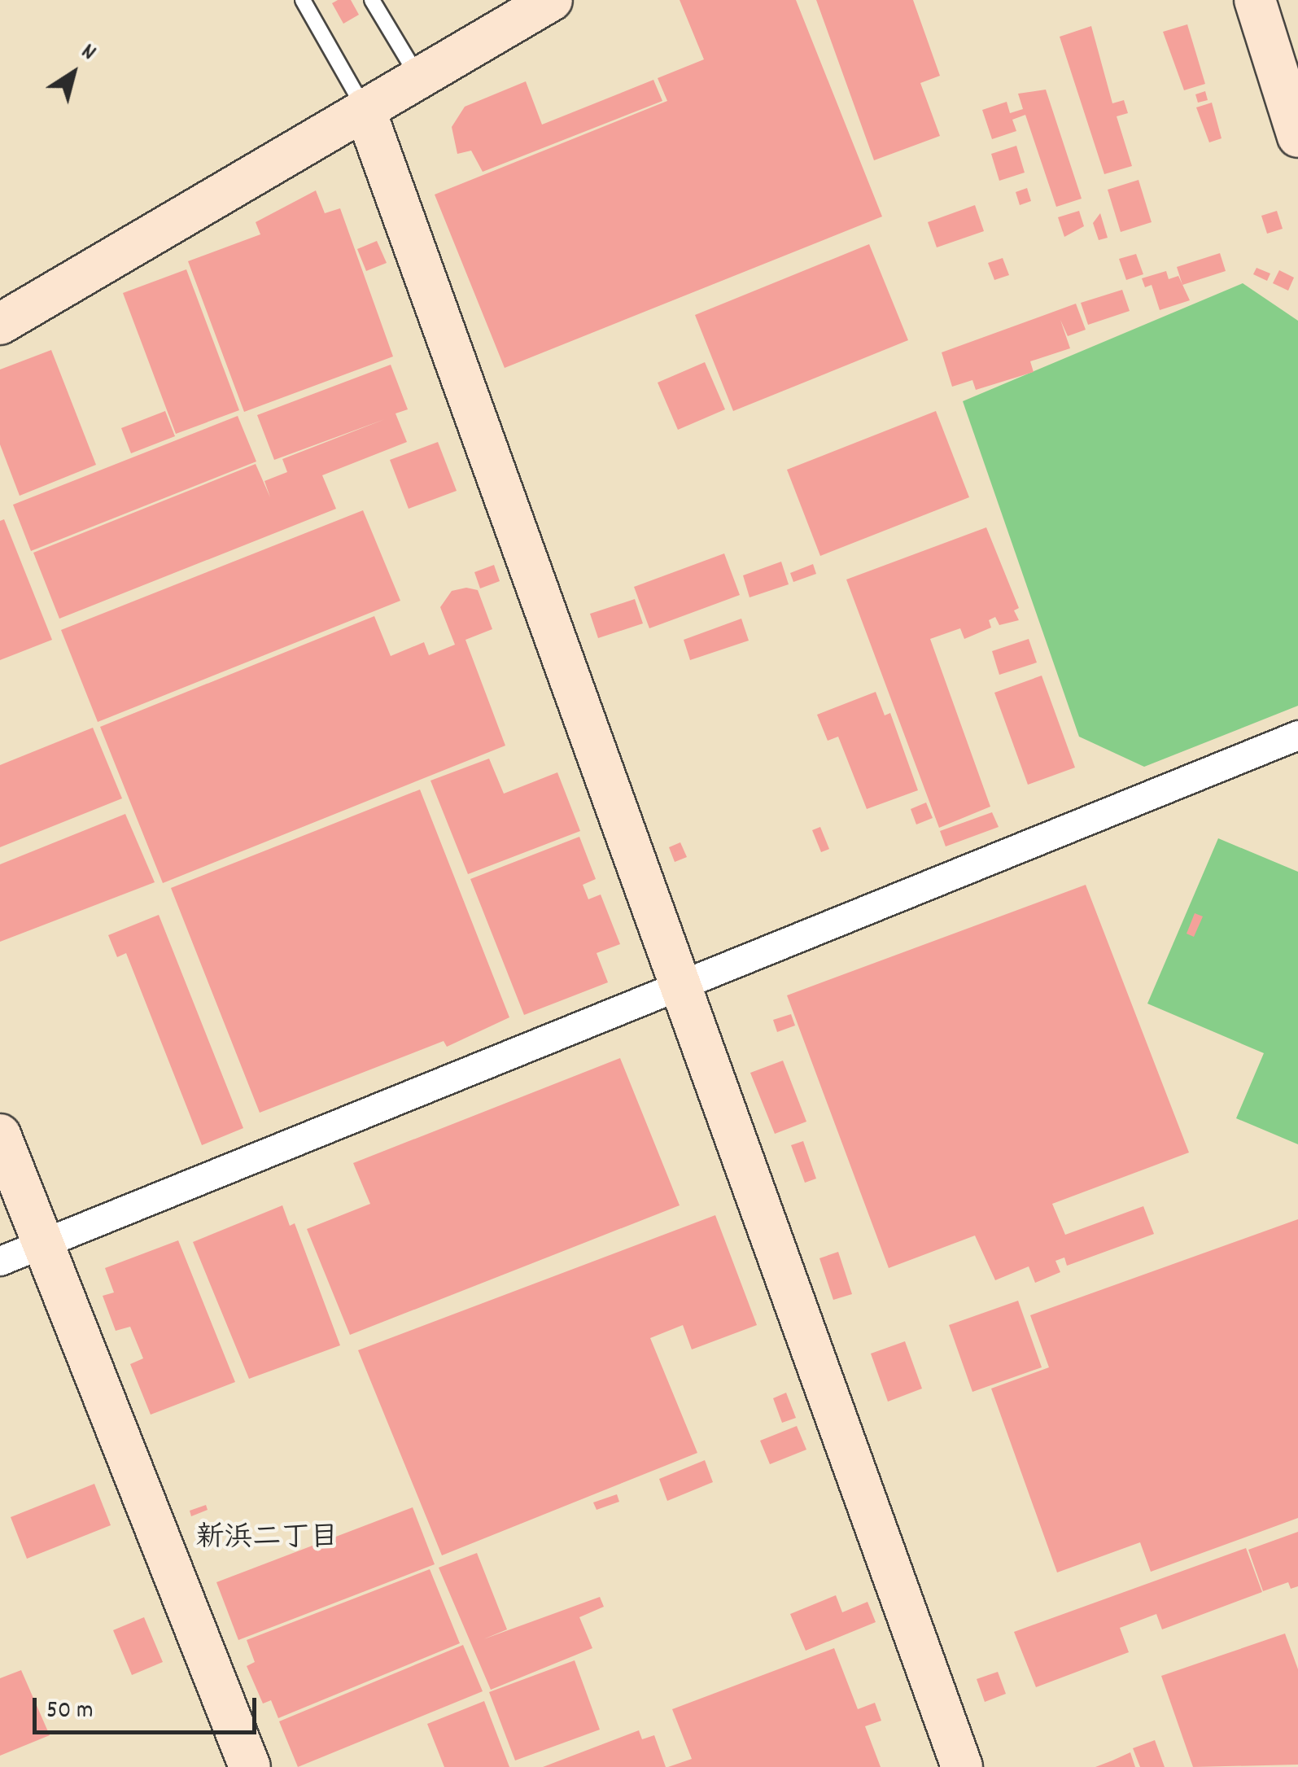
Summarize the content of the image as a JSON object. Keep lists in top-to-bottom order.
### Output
{
  "districts": ["新浜二丁目"],
  "scale_bar": "50 m",
  "north": "top right"
}
